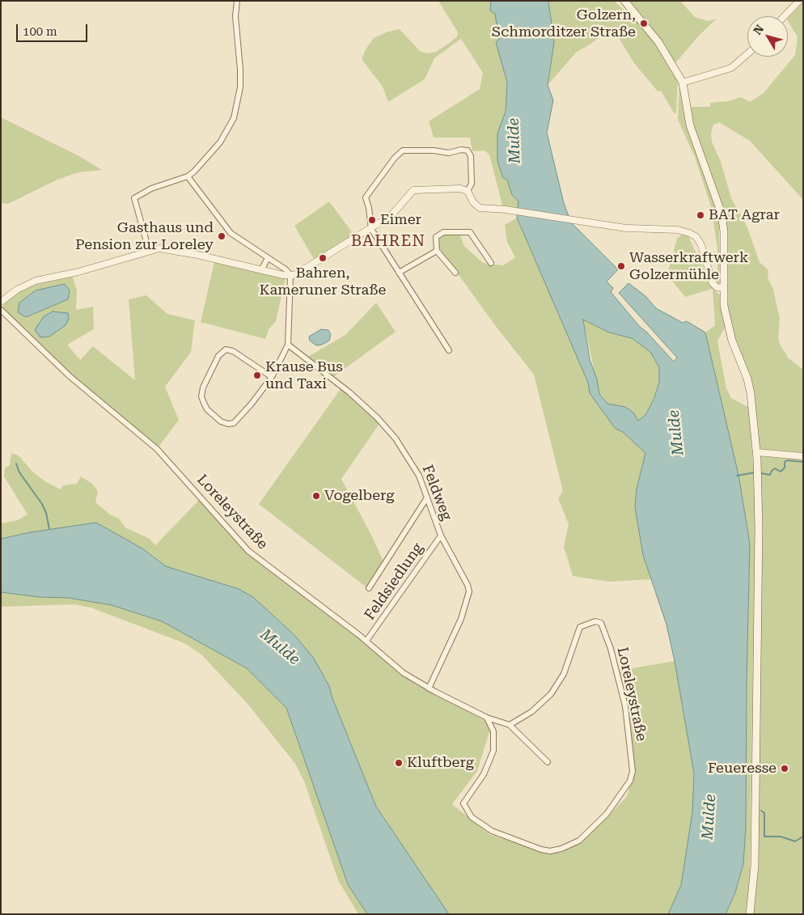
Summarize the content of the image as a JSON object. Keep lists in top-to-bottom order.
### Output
{
  "streets": {
    "street": ["Feldweg", "Loreleystraße", "Feldsiedlung"]
  },
  "crossings": [
    ["Feldweg", "Loreleystraße"],
    ["Feldweg", "Feldsiedlung"],
    ["Loreleystraße", "Feldsiedlung"]
  ],
  "districts": ["BAHREN"],
  "water": ["Mulde"],
  "places": [
    "Golzern, Schmorditzer Straße",
    "BAT Agrar",
    "Eimer",
    "Gasthaus und Pension zur Loreley",
    "Bahren, Kameruner Straße",
    "Wasserkraftwerk Golzermühle",
    "Krause Bus und Taxi",
    "Vogelberg",
    "Kluftberg",
    "Feueresse"
  ],
  "scale_bar": "100 m",
  "north": "top left"
}
